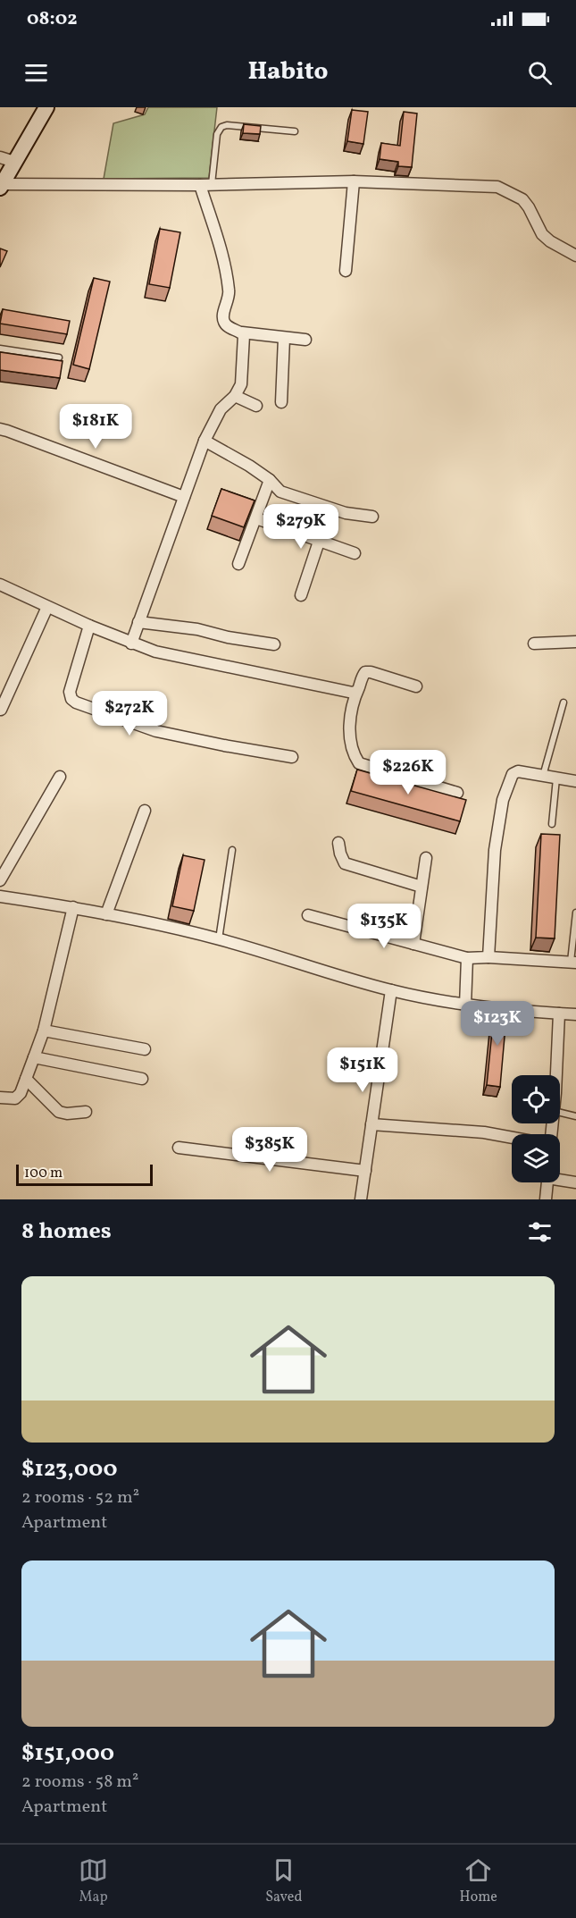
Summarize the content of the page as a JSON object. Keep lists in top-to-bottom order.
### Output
{
  "scale_bar": "100 m",
  "page": {
    "status": "08:02",
    "header": "Habito",
    "price": [
      "$181K",
      "$279K",
      "$272K",
      "$226K",
      "$135K",
      "$123K",
      "$151K",
      "$385K"
    ],
    "scale": "100 m",
    "heading": "8 homes",
    "list": [
      {
        "name": "$123,000",
        "note": "2 rooms · 52 m² · Apartment"
      },
      {
        "name": "$151,000",
        "note": "2 rooms · 58 m² · Apartment"
      }
    ],
    "tabs": ["Map", "Saved", "Home"]
  }
}
